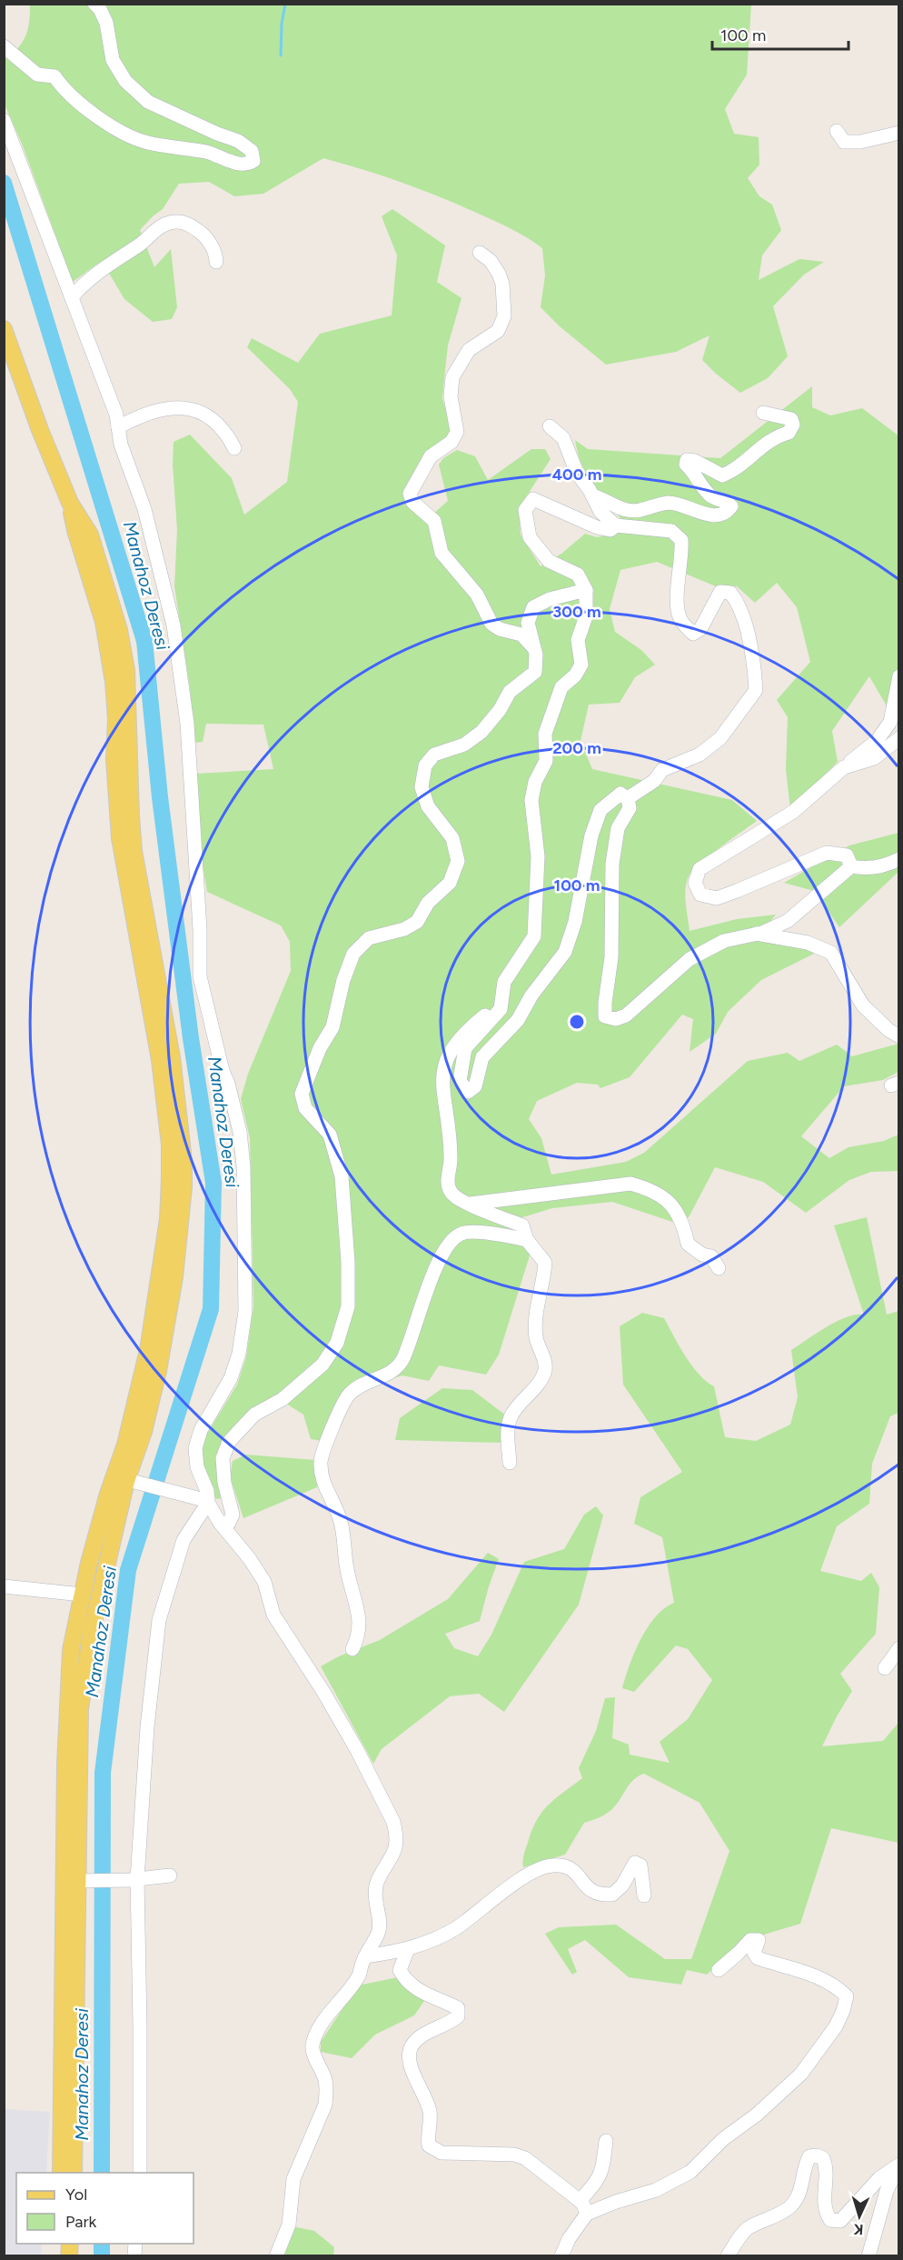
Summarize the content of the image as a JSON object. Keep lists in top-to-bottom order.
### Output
{
  "water": ["Manahoz Deresi"],
  "legend": ["Yol", "Park"],
  "scale_bar": "100 m",
  "north": "bottom",
  "rings": [
    "400 m",
    "300 m",
    "200 m",
    "100 m"
  ]
}
